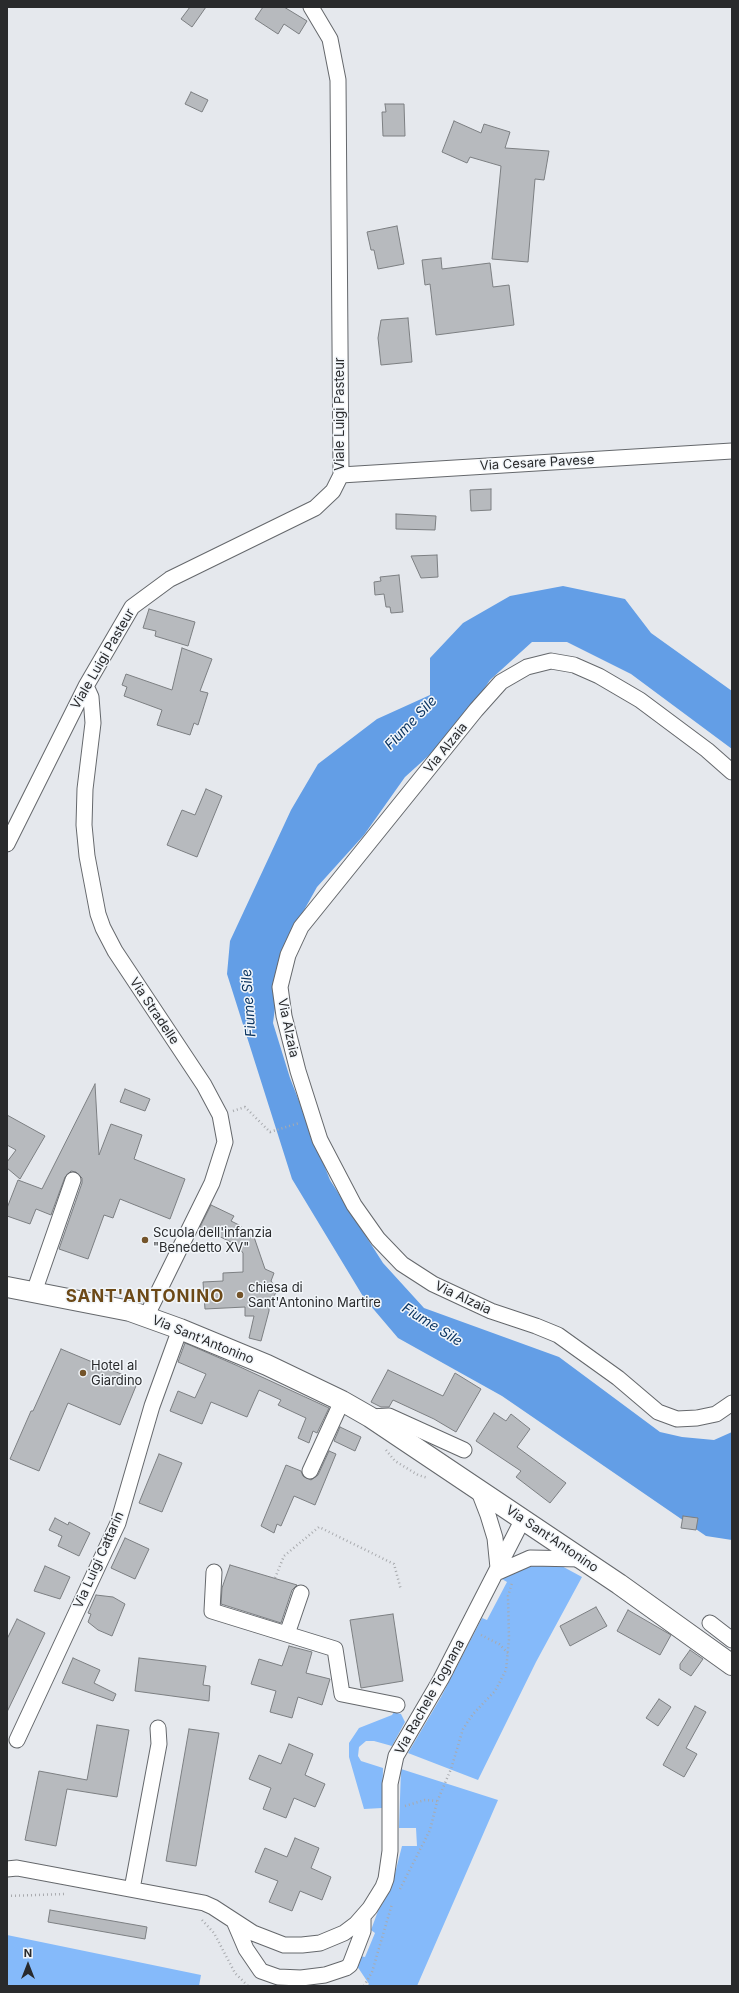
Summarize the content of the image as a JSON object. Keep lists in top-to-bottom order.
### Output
{
  "streets": {
    "main road": ["Via Sant'Antonino"],
    "street": [
      "Viale Luigi Pasteur",
      "Via Cesare Pavese",
      "Via Alzaia",
      "Via Stradelle",
      "Via Luigi Cattarin",
      "Via Rachele Tognana"
    ]
  },
  "crossings": [
    ["Viale Luigi Pasteur", "Via Cesare Pavese"],
    ["Viale Luigi Pasteur", "Via Stradelle"],
    ["Via Stradelle", "Via Sant'Antonino"],
    ["Via Sant'Antonino", "Via Luigi Cattarin"],
    ["Via Sant'Antonino", "Via Rachele Tognana"]
  ],
  "districts": ["SANT'ANTONINO"],
  "water": ["Fiume Sile"],
  "places": ["Scuola dell'infanzia \"Benedetto XV\"", "chiesa di Sant'Antonino Martire", "Hotel al Giardino"],
  "north": "top"
}
